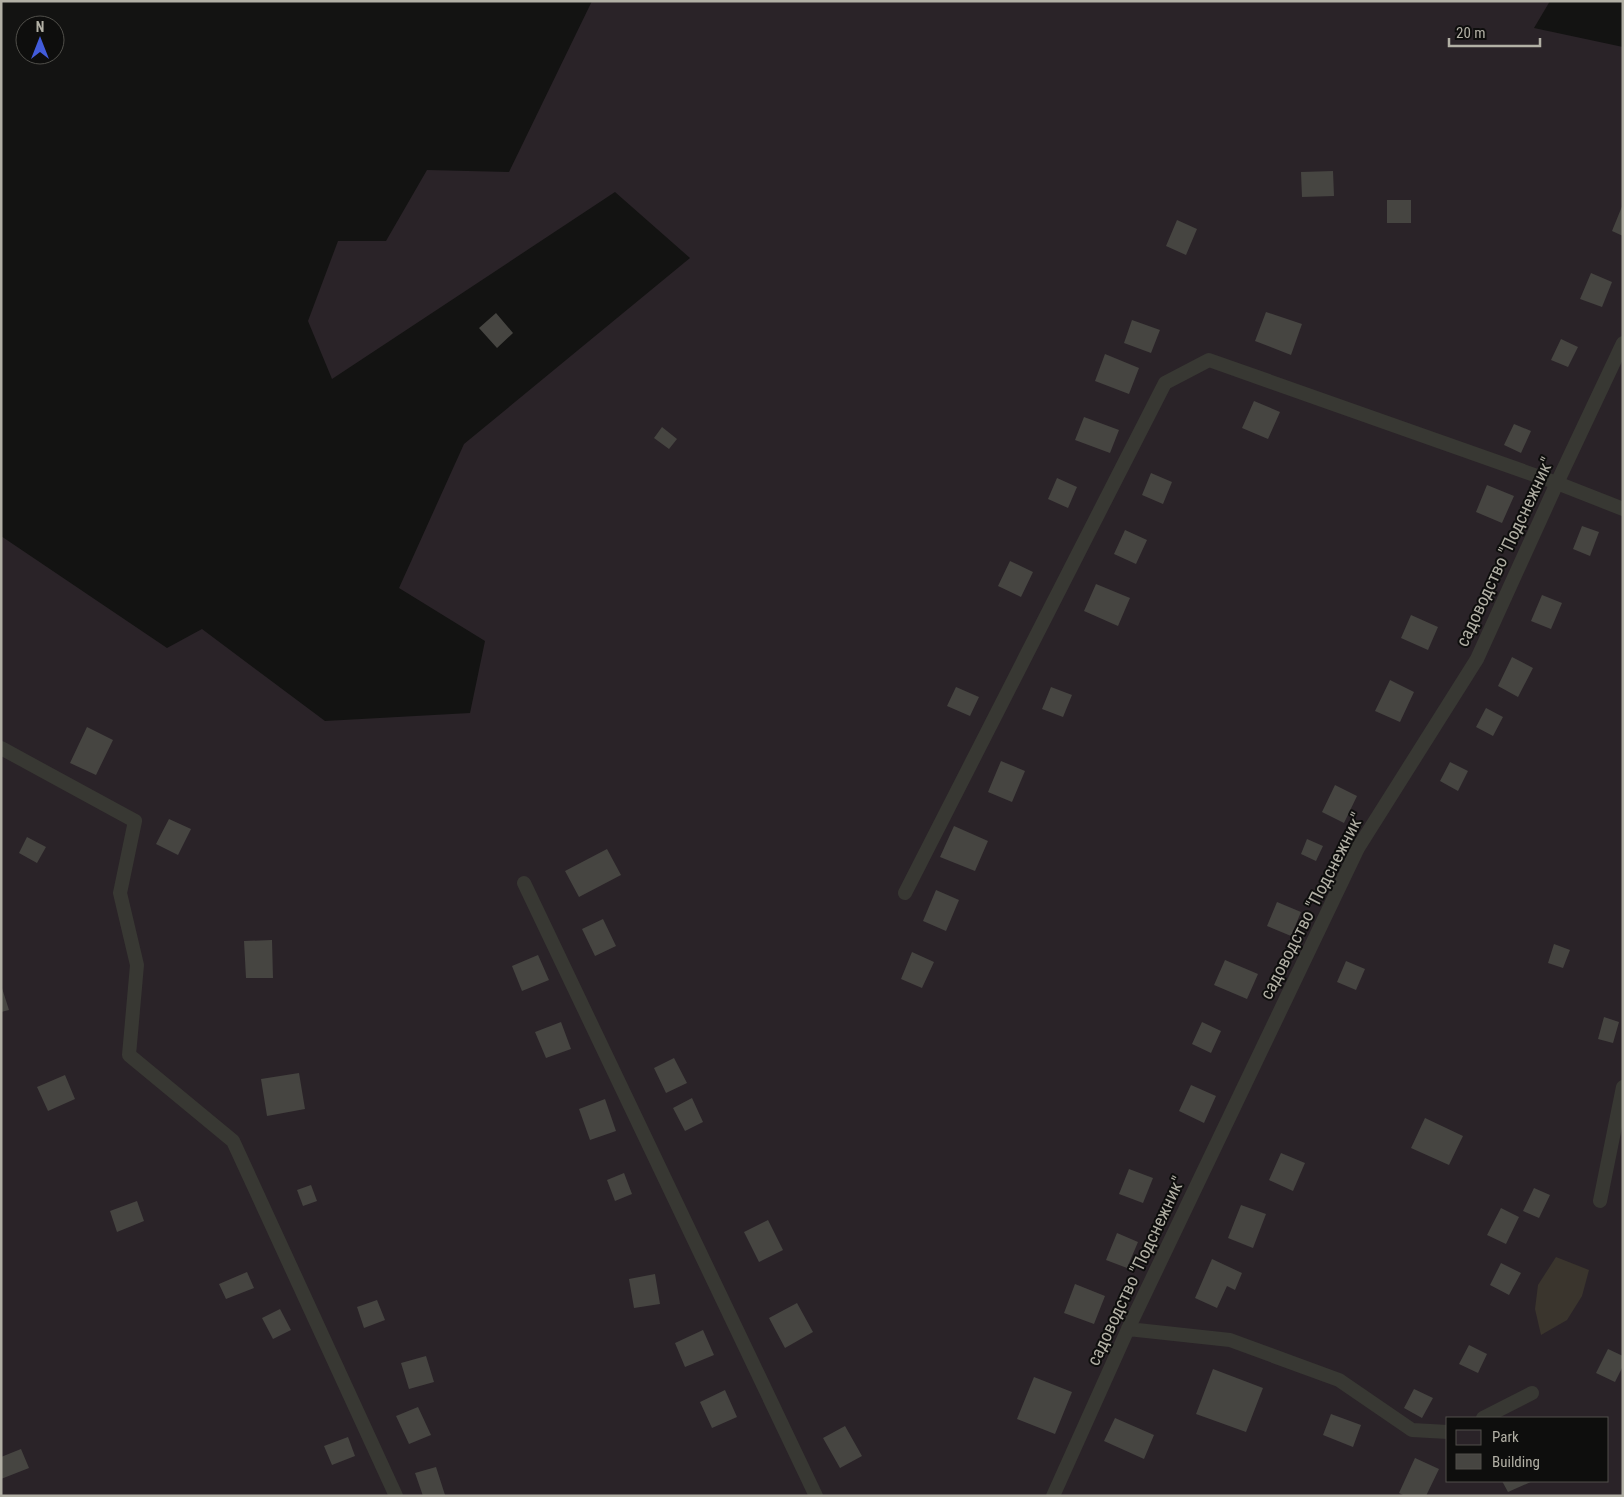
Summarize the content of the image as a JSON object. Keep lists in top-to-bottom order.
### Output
{
  "streets": {
    "lane": ["садоводство \"Подснежник\""]
  },
  "legend": ["Park", "Building"],
  "scale_bar": "20 m",
  "north": "top"
}
